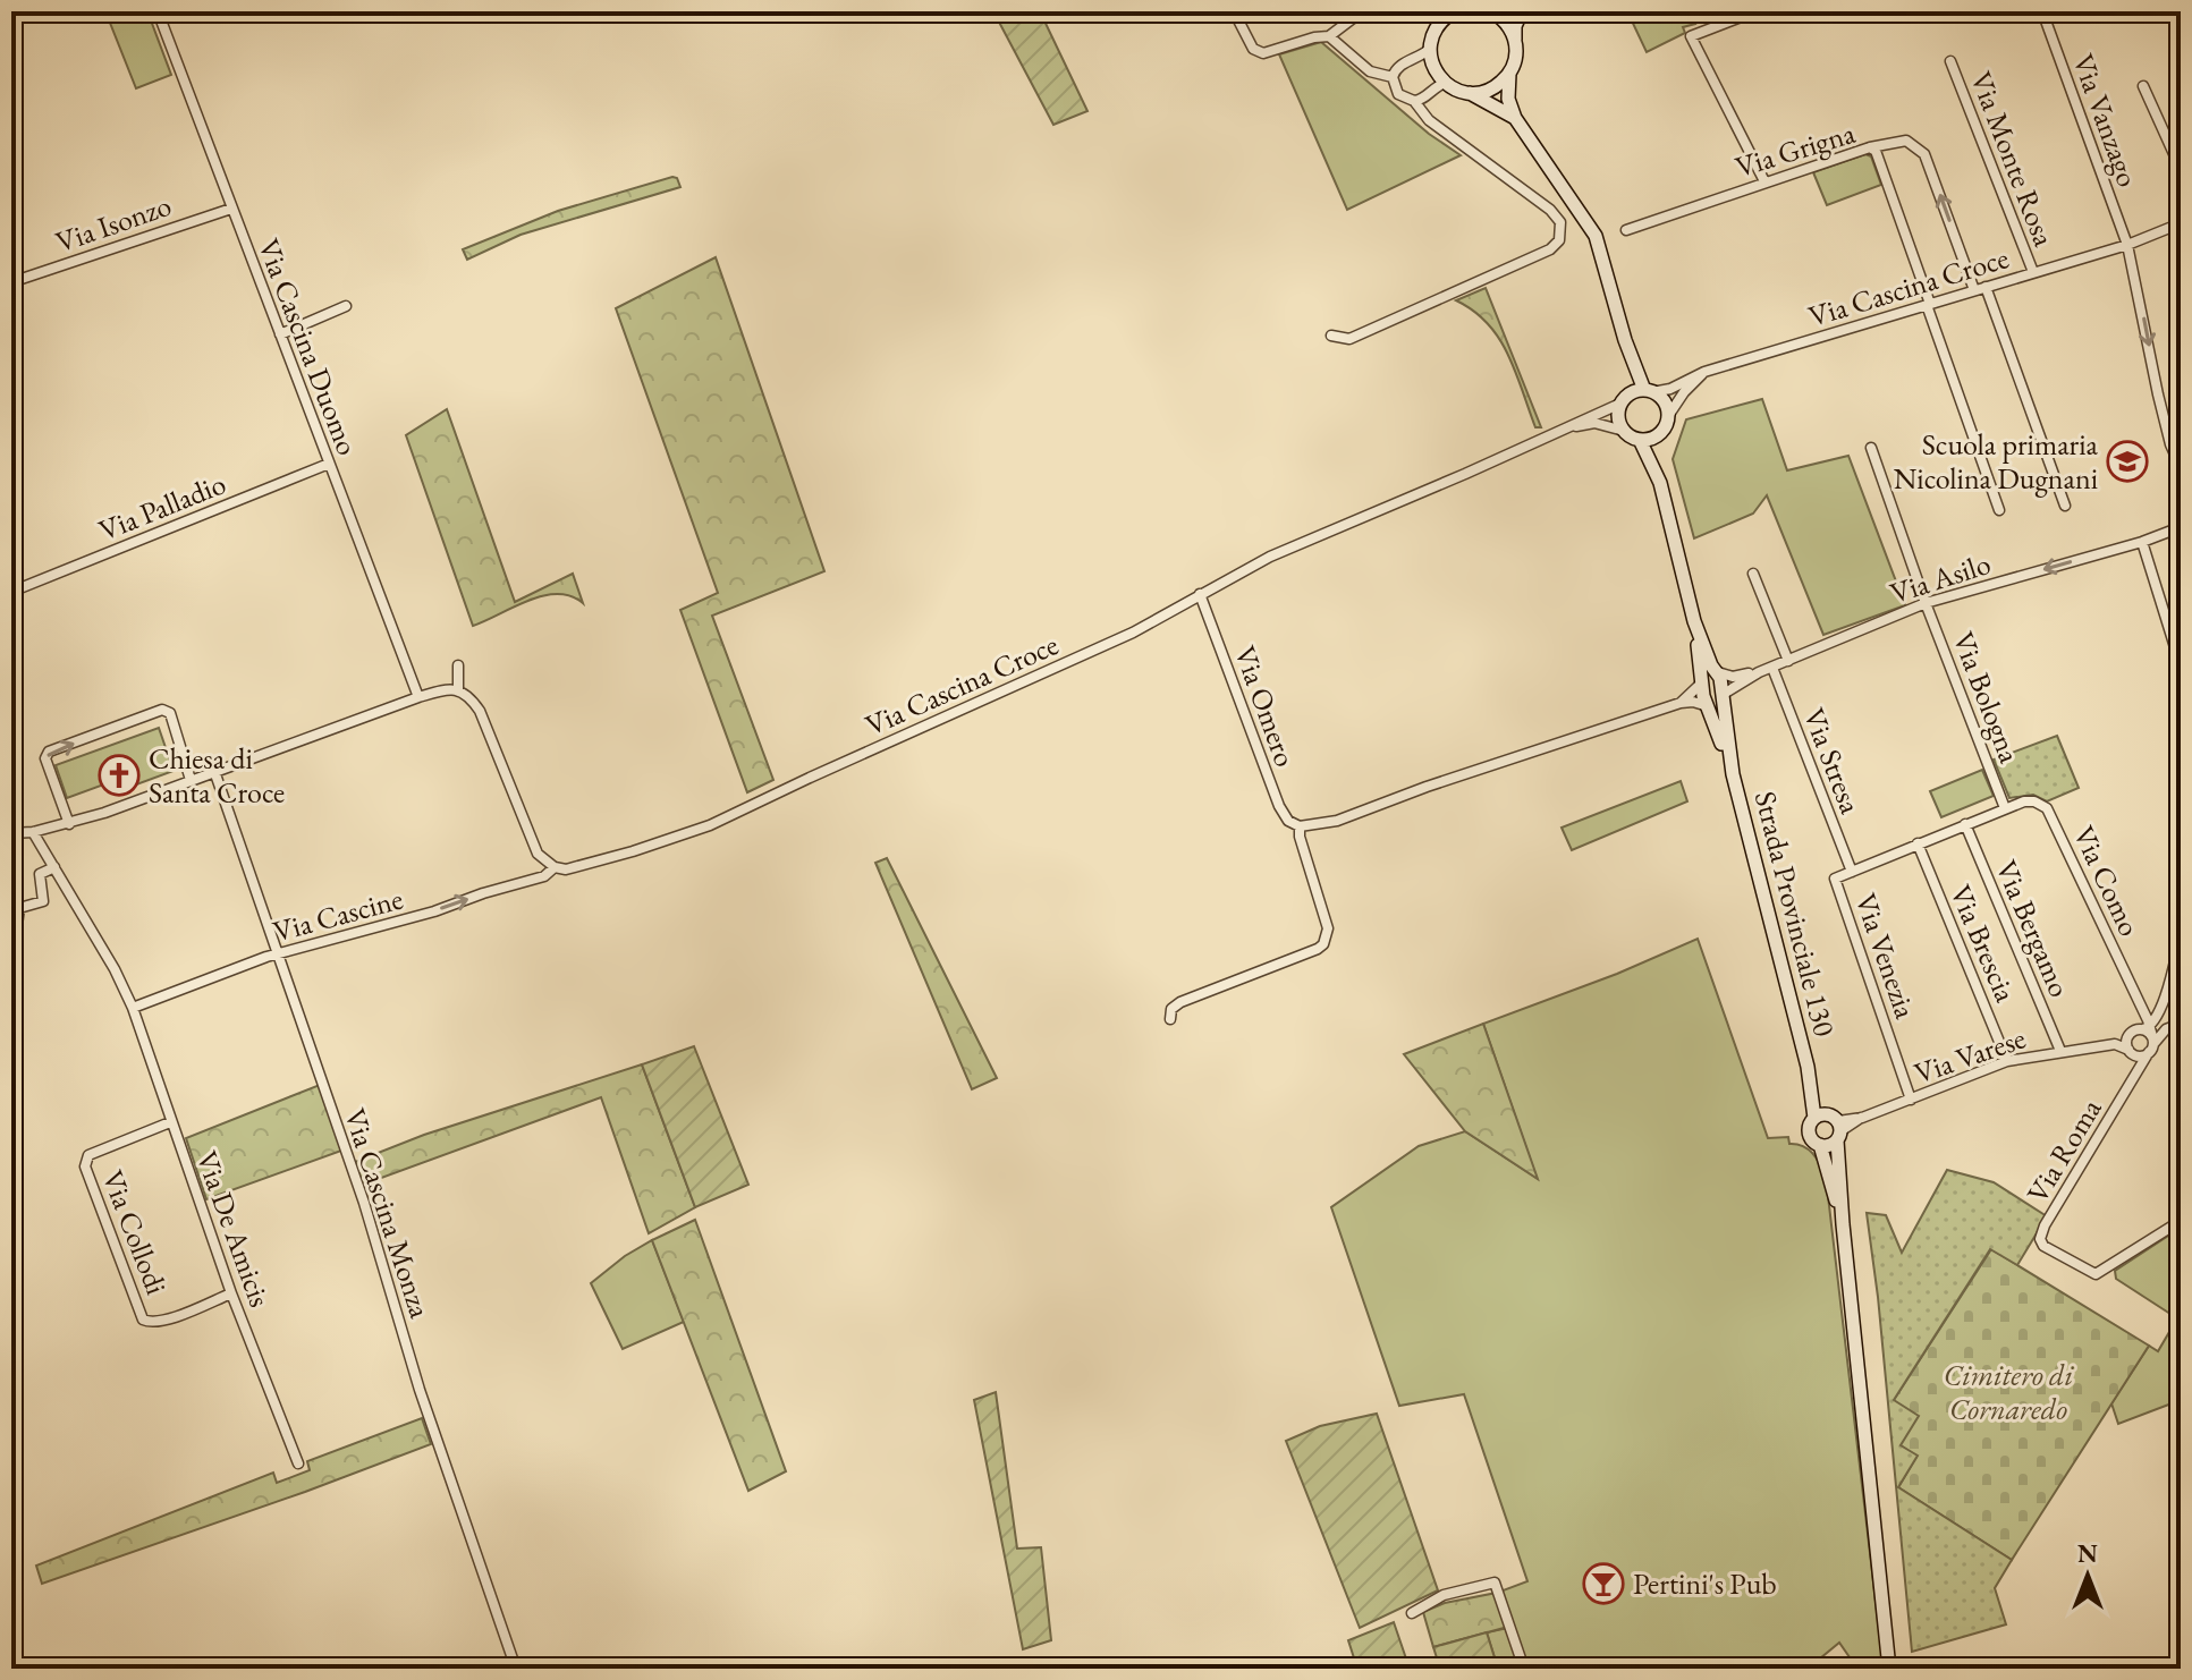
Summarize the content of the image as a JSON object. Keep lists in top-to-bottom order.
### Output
{
  "streets": {
    "street": [
      "Via Vanzago",
      "Via Grigna",
      "Via Monte Rosa",
      "Via Isonzo",
      "Via Cascina Croce",
      "Via Cascina Duomo",
      "Via Palladio",
      "Via Asilo",
      "Via Bologna",
      "Via Omero",
      "Via Stresa",
      "Via Como",
      "Strada Provinciale 130",
      "Via Cascine",
      "Via Bergamo",
      "Via Brescia",
      "Via Venezia",
      "Via Varese",
      "Via Roma",
      "Via Cascina Monza",
      "Via De Amicis",
      "Via Collodi"
    ]
  },
  "crossings": [
    ["Via Vanzago", "Via Cascina Croce"],
    ["Via Grigna", "Via Cascina Croce"],
    ["Via Monte Rosa", "Via Cascina Croce"],
    ["Via Isonzo", "Via Cascina Duomo"],
    ["Via Cascina Croce", "Via Omero"],
    ["Via Cascina Croce", "Strada Provinciale 130"],
    ["Via Cascina Croce", "Via Cascine"],
    ["Via Cascina Duomo", "Via Palladio"],
    ["Via Asilo", "Via Bologna"],
    ["Via Asilo", "Via Stresa"],
    ["Via Asilo", "Strada Provinciale 130"],
    ["Via Bologna", "Via Como"],
    ["Via Stresa", "Via Venezia"],
    ["Via Como", "Via Varese"],
    ["Via Como", "Via Roma"],
    ["Strada Provinciale 130", "Via Varese"],
    ["Via Cascine", "Via Cascina Monza"],
    ["Via Cascine", "Via De Amicis"],
    ["Via Bergamo", "Via Varese"],
    ["Via Brescia", "Via Varese"],
    ["Via Venezia", "Via Varese"],
    ["Via Varese", "Via Roma"],
    ["Via De Amicis", "Via Collodi"]
  ],
  "one_way": ["Via Vanzago", "Via Asilo", "Via Cascine"],
  "parks": ["Cimitero di Cornaredo"],
  "places": {
    "school or university": ["Scuola primaria Nicolina Dugnani"],
    "church": ["Chiesa di Santa Croce"],
    "bar": ["Pertini's Pub"]
  },
  "north": "top"
}
